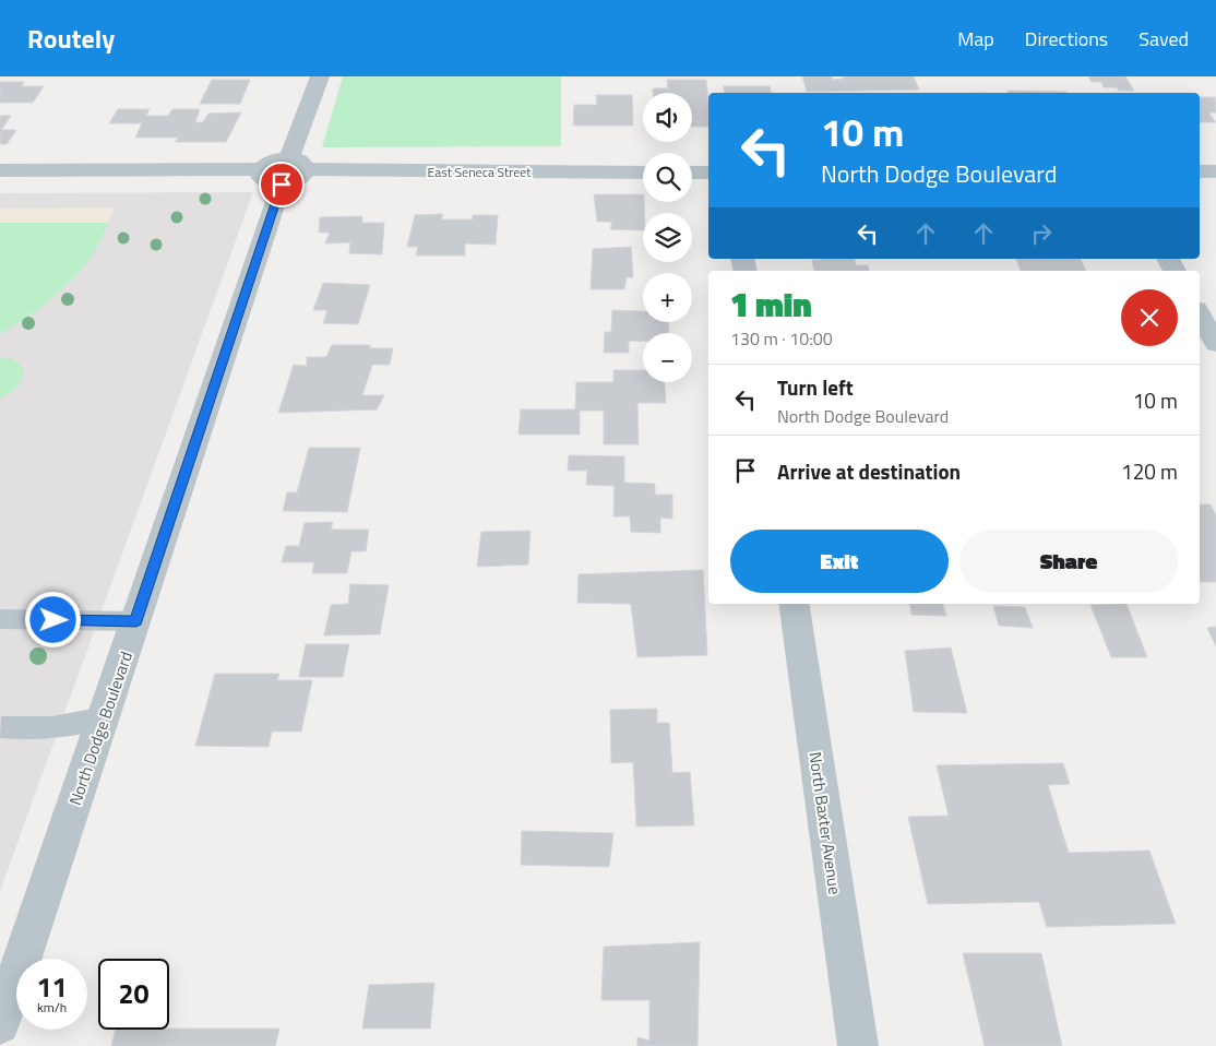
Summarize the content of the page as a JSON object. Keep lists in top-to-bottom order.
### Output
{
  "streets": {
    "street": ["East Seneca Street", "North Dodge Boulevard", "North Baxter Avenue"]
  },
  "crossings": [
    ["East Seneca Street", "North Dodge Boulevard"]
  ],
  "page": {
    "header": "Routely",
    "nav": ["Map", "Directions", "Saved"],
    "map_buttons": ["+", "−"],
    "turn": ["10 m", "North Dodge Boulevard"],
    "heading": ["1 min", "130 m · 10:00"],
    "list": [
      {
        "name": "Turn left",
        "note": "North Dodge Boulevard",
        "value": "10 m"
      },
      {
        "name": "Arrive at destination",
        "value": "120 m"
      }
    ],
    "buttons": ["Exit", "Share"],
    "speed": "11 km/h",
    "limit": "20"
  }
}
